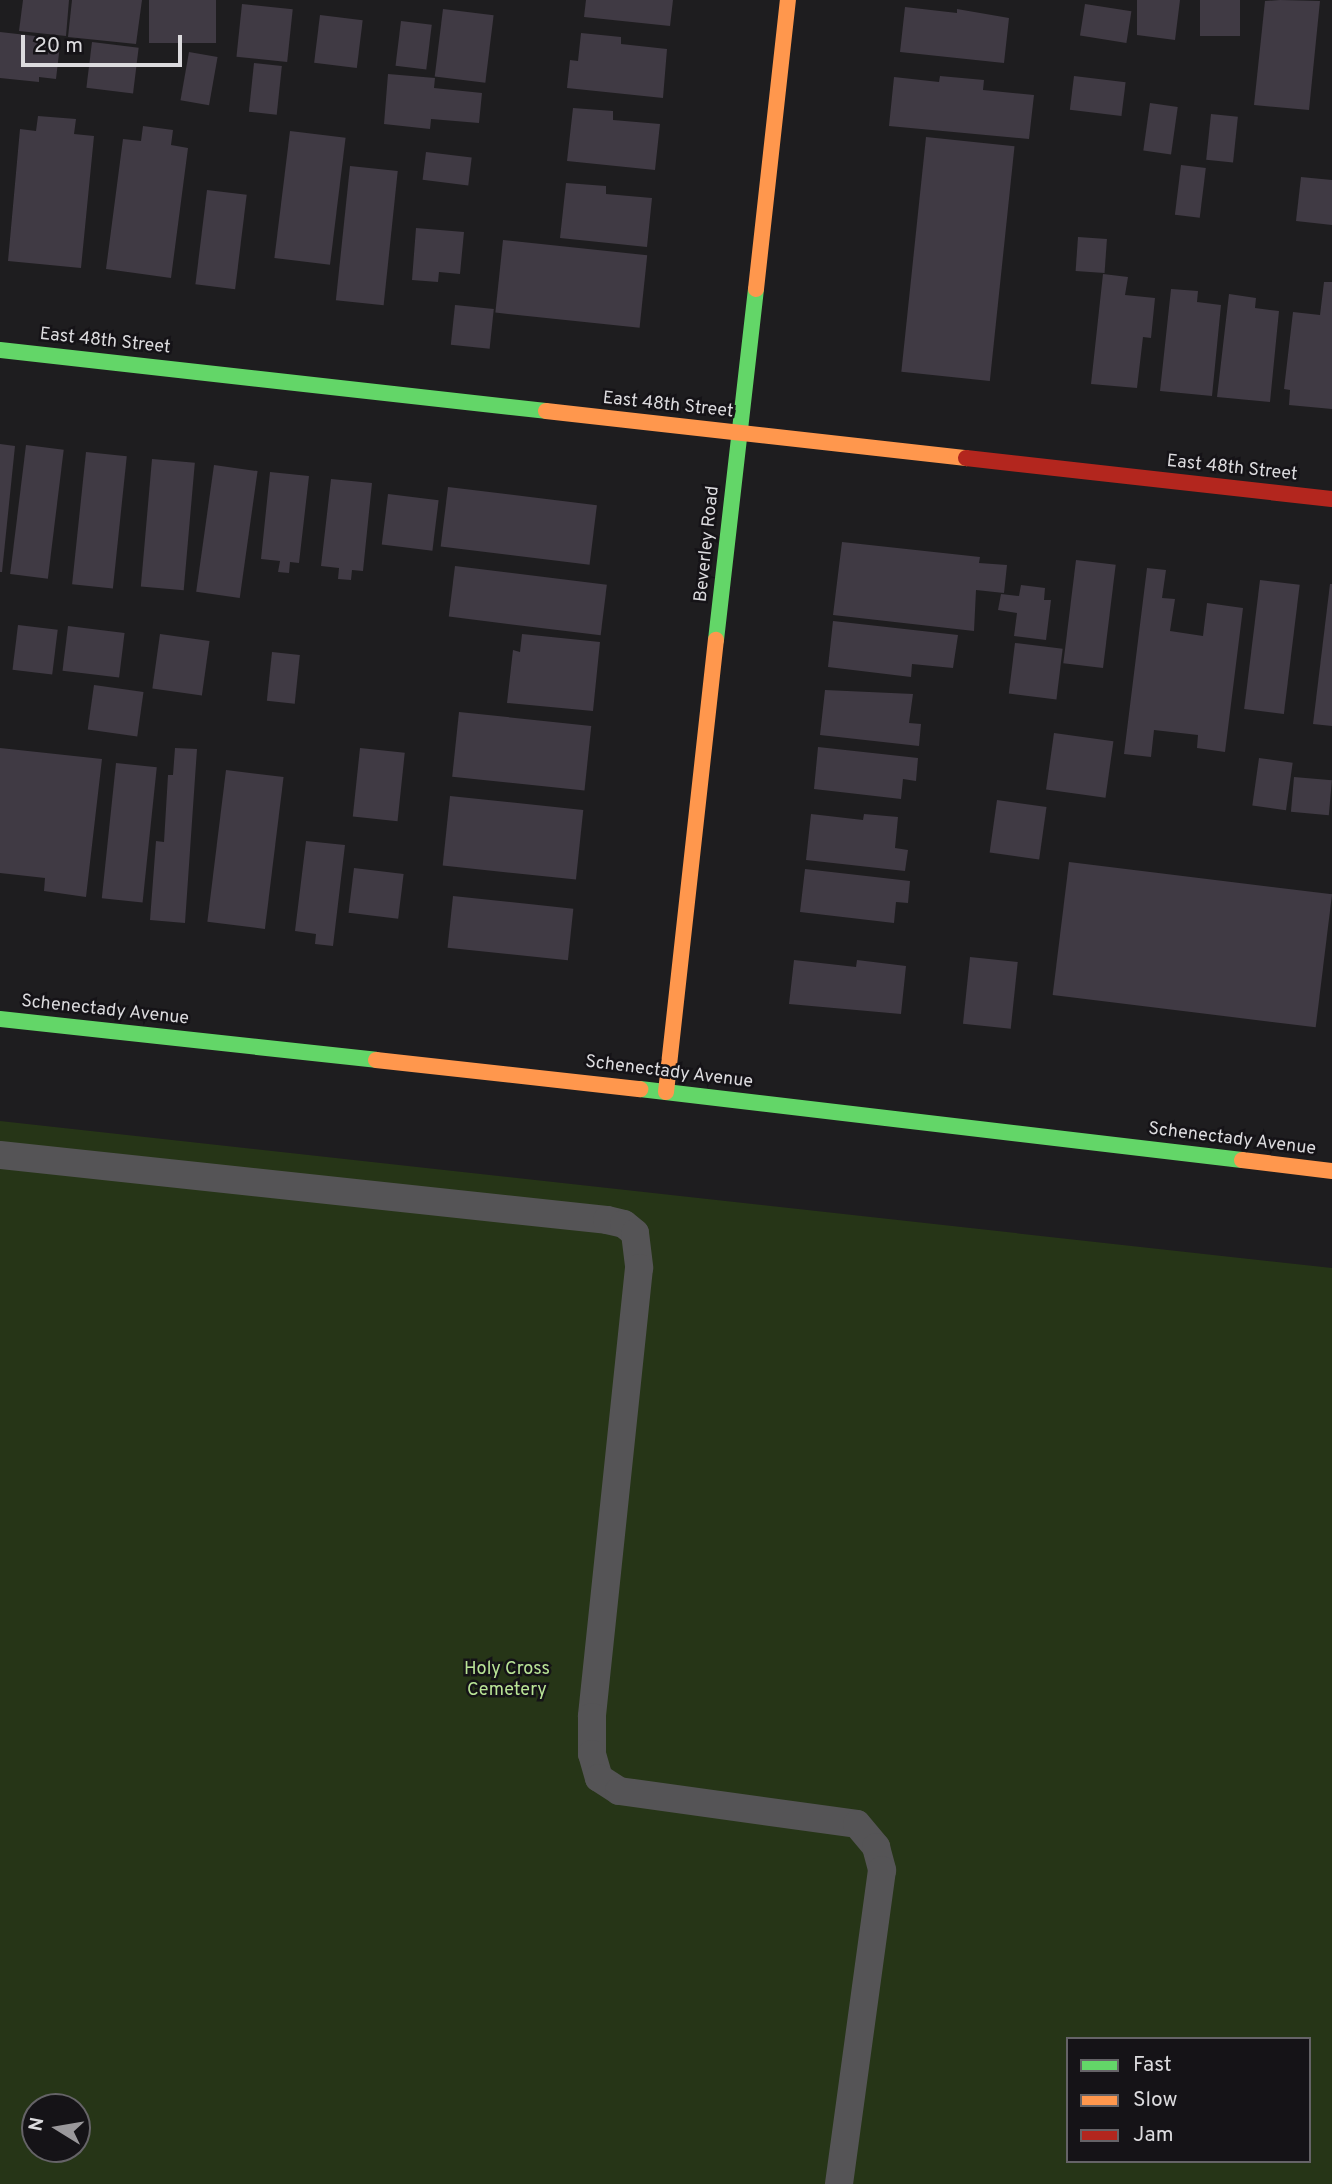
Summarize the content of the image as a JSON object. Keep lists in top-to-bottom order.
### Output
{
  "streets": {
    "street": ["East 48th Street", "Beverley Road", "Schenectady Avenue"]
  },
  "crossings": [
    ["East 48th Street", "Beverley Road"],
    ["Beverley Road", "Schenectady Avenue"]
  ],
  "parks": ["Holy Cross Cemetery"],
  "legend": ["Fast", "Slow", "Jam"],
  "scale_bar": "20 m",
  "north": "left"
}
